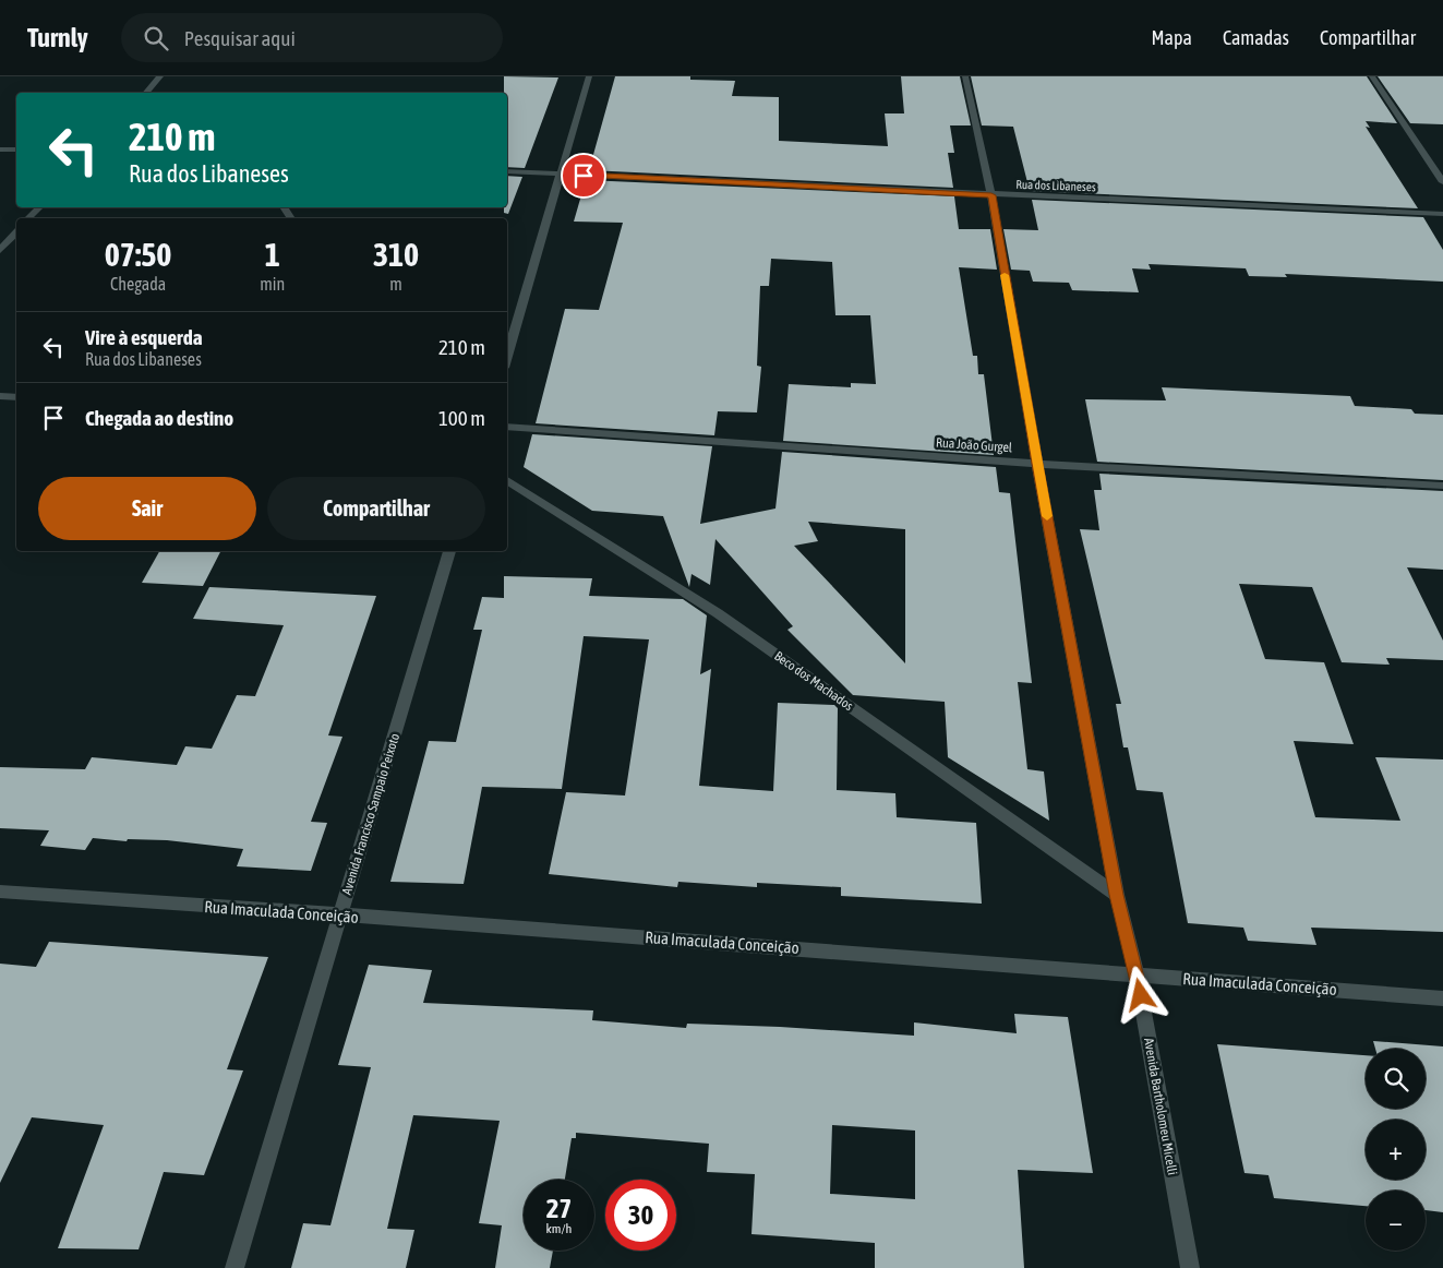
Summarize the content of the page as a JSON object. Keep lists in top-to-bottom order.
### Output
{
  "streets": {
    "street": [
      "Rua dos Libaneses",
      "Rua João Gurgel",
      "Beco dos Machados",
      "Avenida Francisco Sampaio Peixoto",
      "Rua Imaculada Conceição",
      "Avenida Bartholomeu Micelli"
    ]
  },
  "crossings": [
    ["Rua dos Libaneses", "Avenida Bartholomeu Micelli"],
    ["Rua João Gurgel", "Avenida Bartholomeu Micelli"],
    ["Beco dos Machados", "Avenida Bartholomeu Micelli"],
    ["Avenida Francisco Sampaio Peixoto", "Rua Imaculada Conceição"],
    ["Rua Imaculada Conceição", "Avenida Bartholomeu Micelli"]
  ],
  "page": {
    "header": "Turnly",
    "search": "Pesquisar aqui",
    "nav": ["Mapa", "Camadas", "Compartilhar"],
    "turn": ["210 m", "Rua dos Libaneses"],
    "eta": [
      "07:50",
      "Chegada",
      "1",
      "min",
      "310",
      "m"
    ],
    "list": [
      {
        "name": "Vire à esquerda",
        "note": "Rua dos Libaneses",
        "value": "210 m"
      },
      {
        "name": "Chegada ao destino",
        "value": "100 m"
      }
    ],
    "buttons": ["Sair", "Compartilhar"],
    "map_buttons": ["+", "−"],
    "speed": "27 km/h",
    "limit": "30"
  }
}
